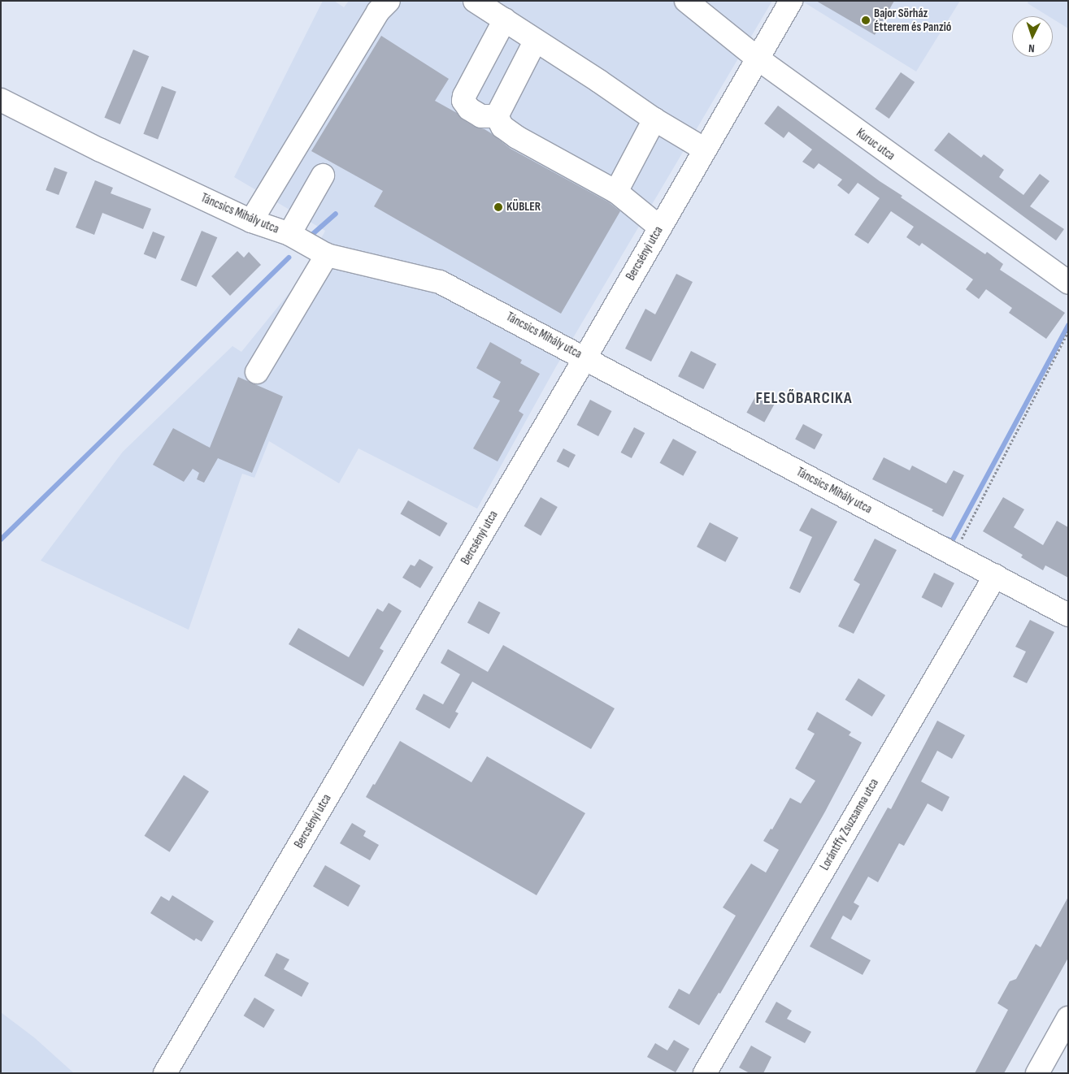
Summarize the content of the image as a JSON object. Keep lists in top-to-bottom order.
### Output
{
  "streets": {
    "street": [
      "Kuruc utca",
      "Táncsics Mihály utca",
      "Bercsényi utca",
      "Lorántffy Zsuzsanna utca"
    ]
  },
  "crossings": [
    ["Kuruc utca", "Bercsényi utca"],
    ["Táncsics Mihály utca", "Bercsényi utca"],
    ["Táncsics Mihály utca", "Lorántffy Zsuzsanna utca"]
  ],
  "districts": ["FELSŐBARCIKA"],
  "places": ["Bajor Sörház Étterem és Panzió", "KÜBLER"],
  "north": "bottom"
}
